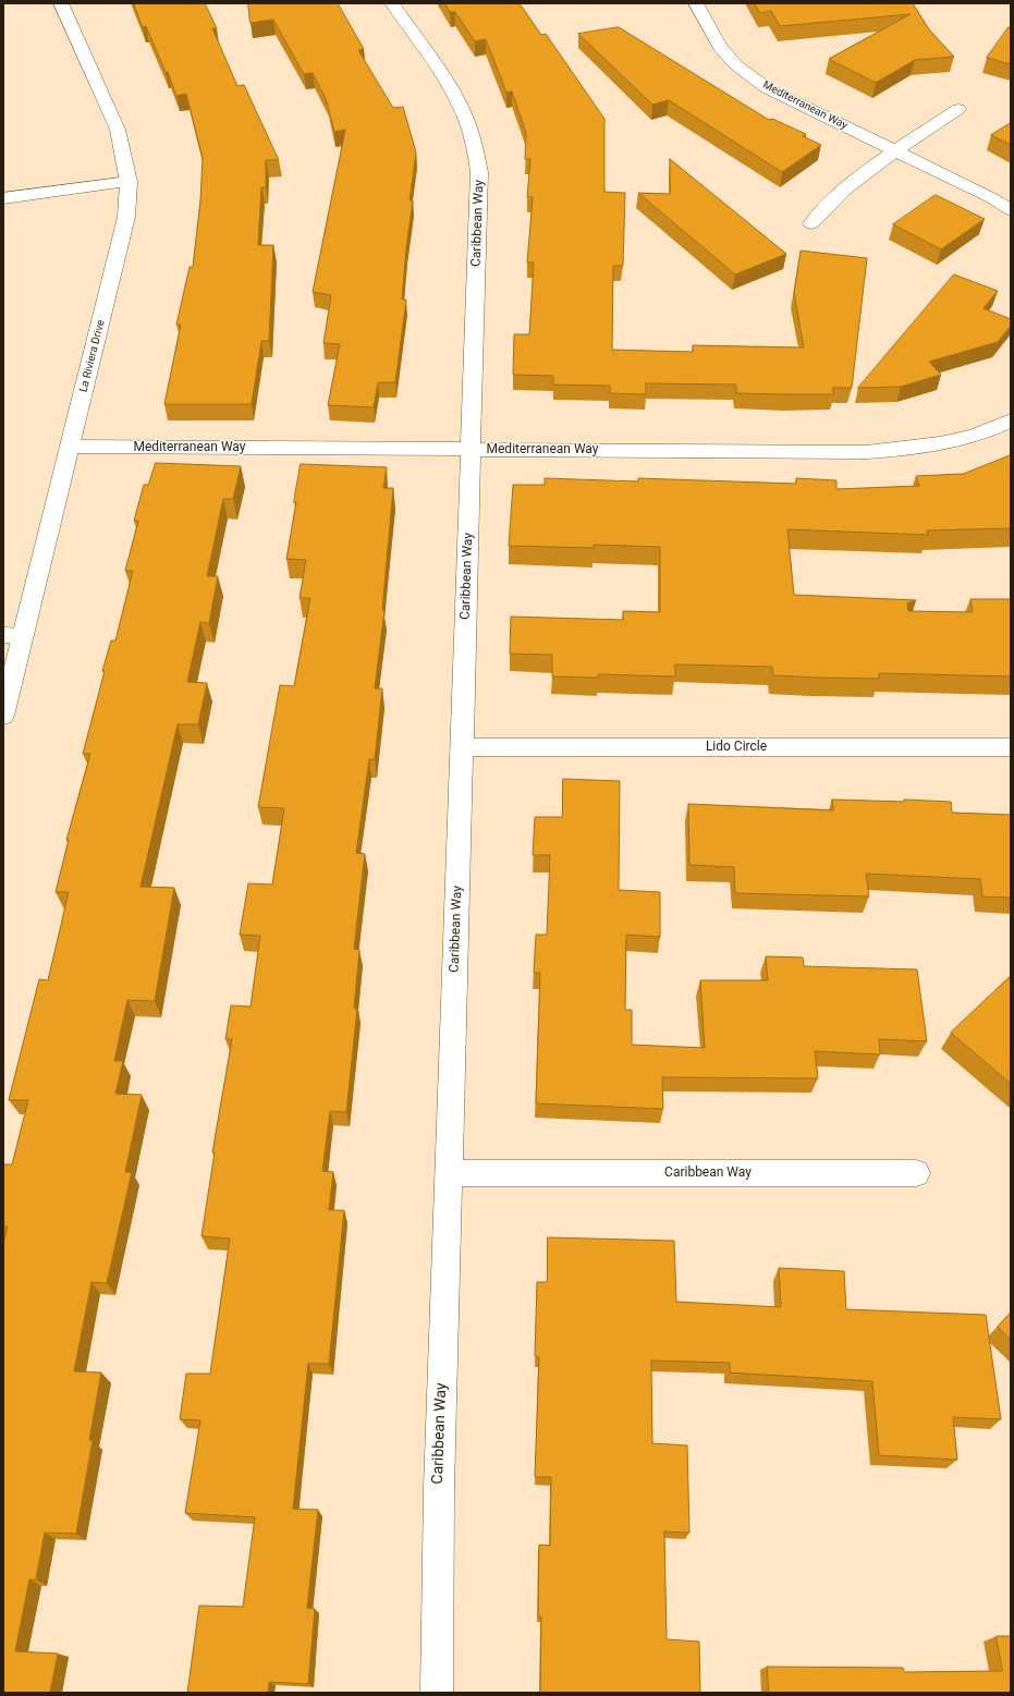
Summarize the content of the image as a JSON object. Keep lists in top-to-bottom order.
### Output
{
  "streets": {
    "street": [
      "Mediterranean Way",
      "Caribbean Way",
      "La Riviera Drive",
      "Lido Circle"
    ]
  },
  "crossings": [
    ["Mediterranean Way", "Caribbean Way"],
    ["Mediterranean Way", "La Riviera Drive"],
    ["Caribbean Way", "Lido Circle"]
  ]
}
